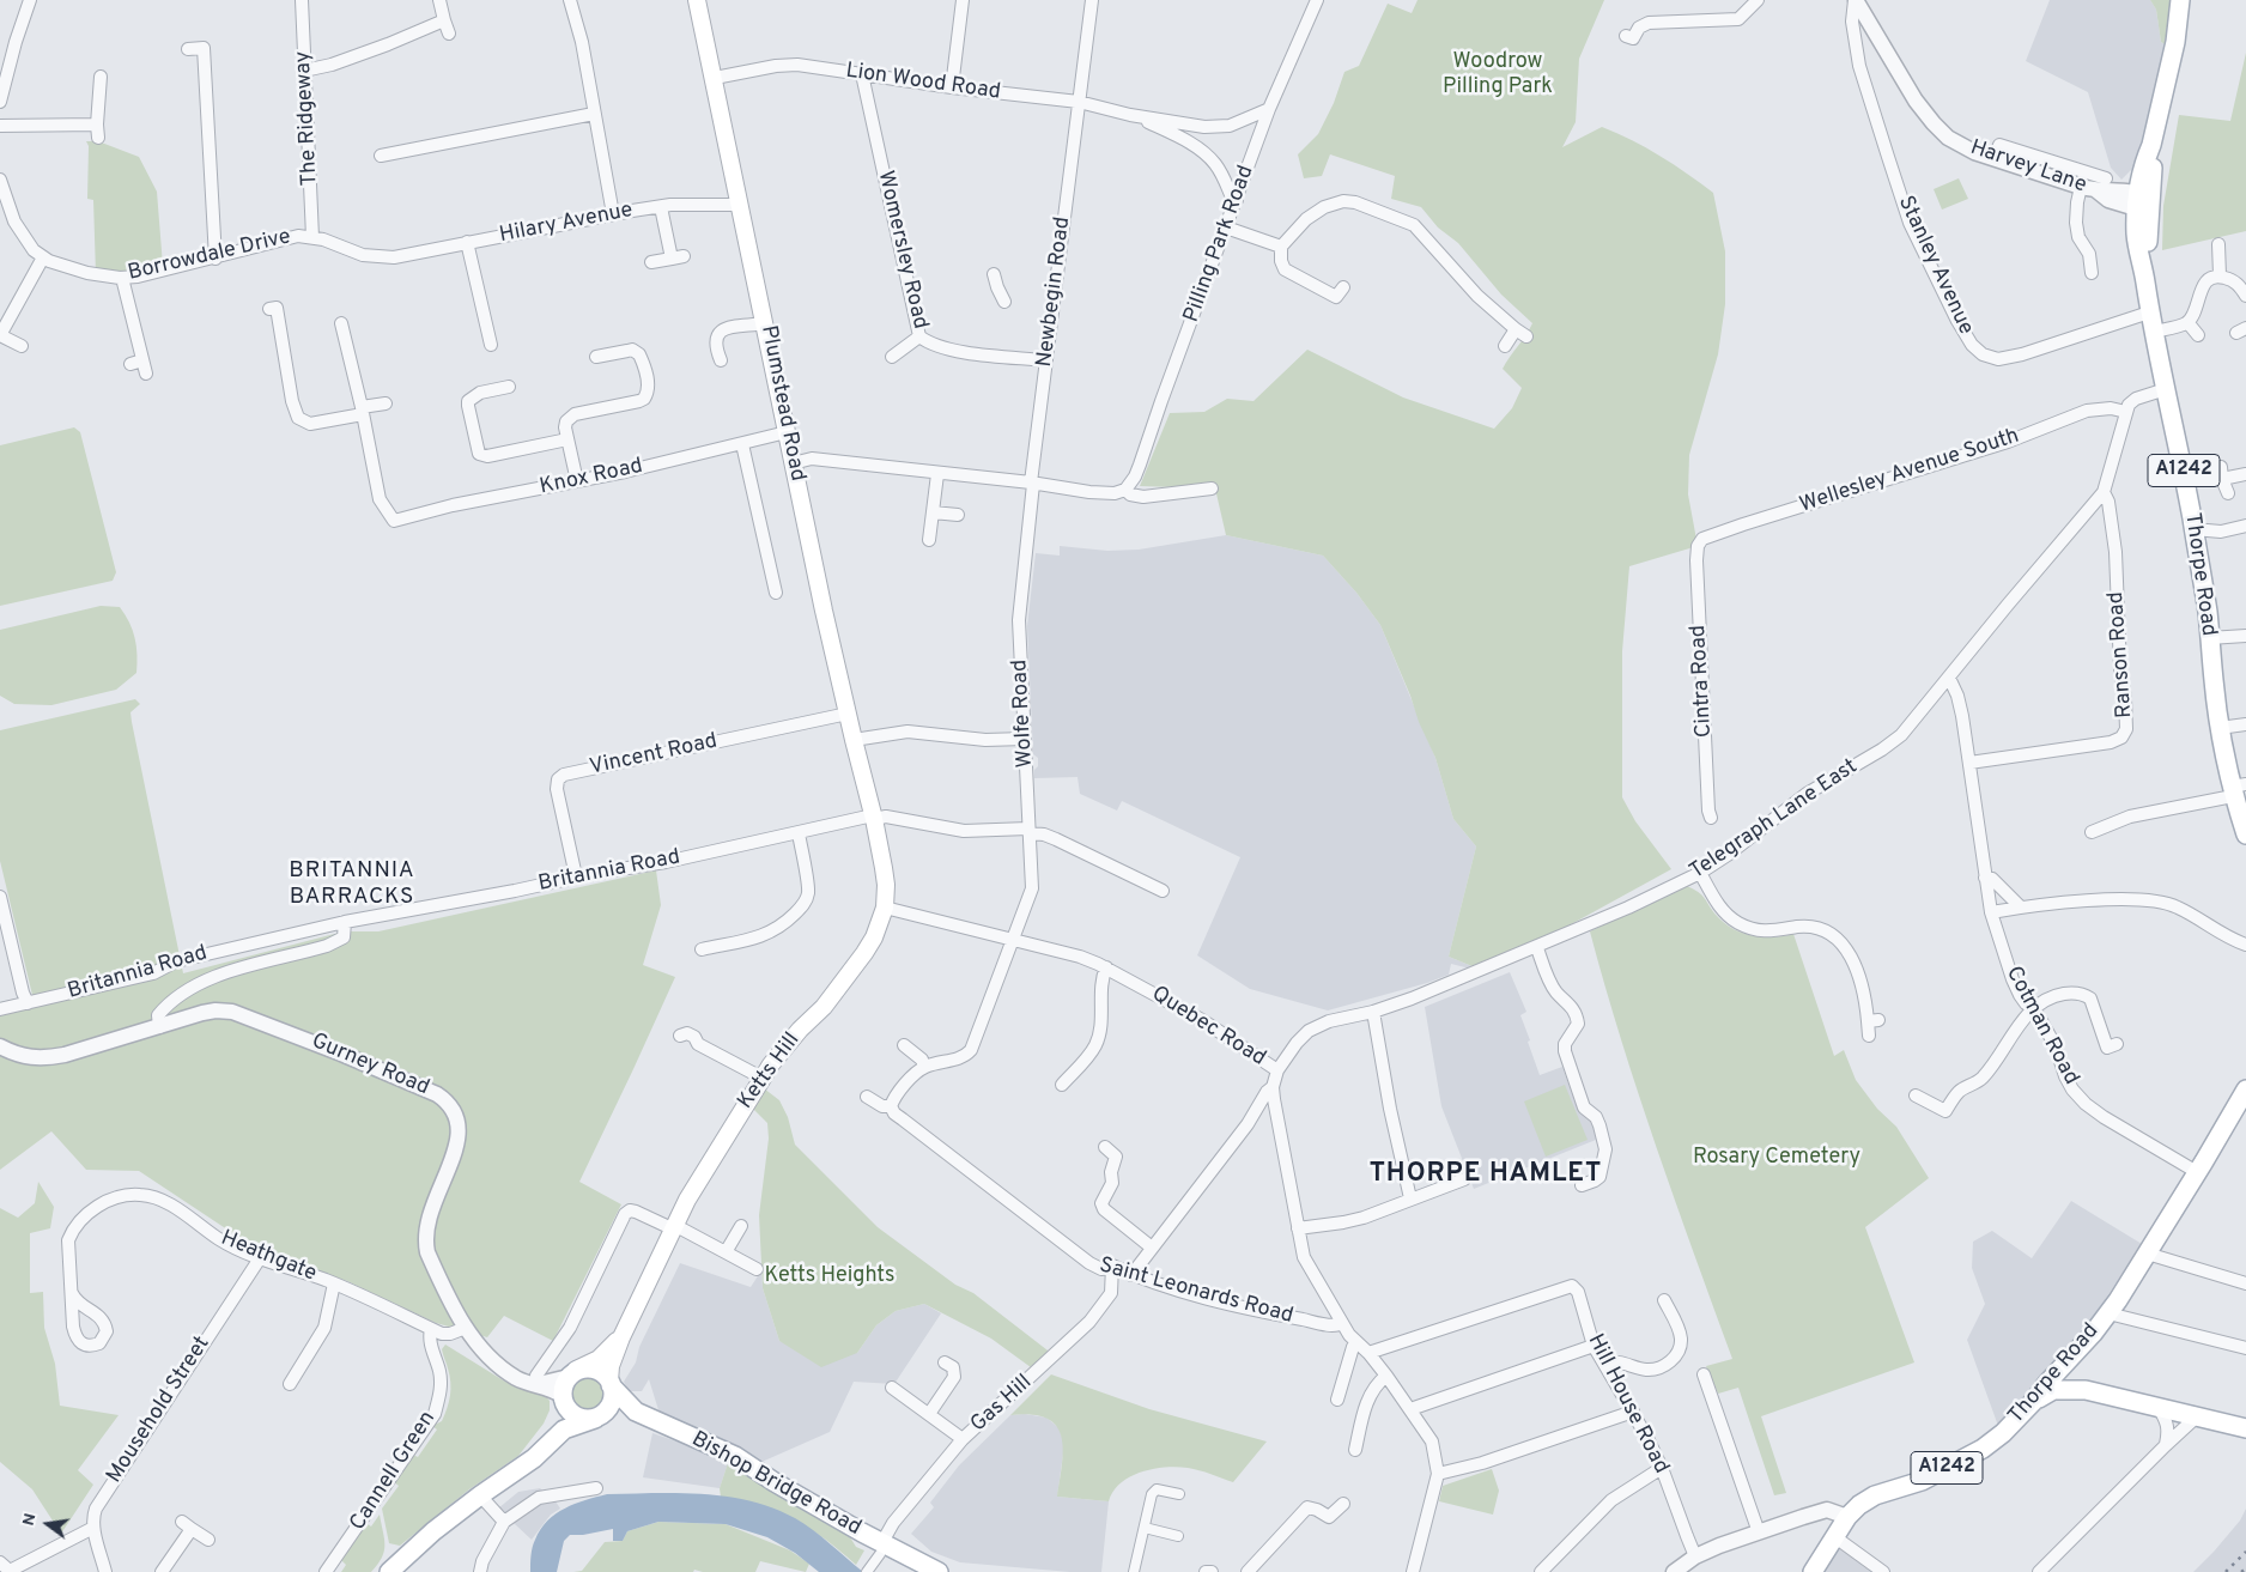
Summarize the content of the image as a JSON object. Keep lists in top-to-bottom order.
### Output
{
  "streets": {
    "main road": [
      "Plumstead Road",
      "A1242",
      "Thorpe Road",
      "Ketts Hill",
      "Bishop Bridge Road"
    ],
    "street": [
      "Lion Wood Road",
      "The Ridgeway",
      "Harvey Lane",
      "Hilary Avenue",
      "Pilling Park Road",
      "Womersley Road",
      "Borrowdale Drive",
      "Stanley Avenue",
      "Newbegin Road",
      "Wellesley Avenue South",
      "Knox Road",
      "Ranson Road",
      "Cintra Road",
      "Wolfe Road",
      "Vincent Road",
      "Telegraph Lane East",
      "Britannia Road",
      "Cotman Road",
      "Quebec Road",
      "Gurney Road",
      "Heathgate",
      "Saint Leonards Road",
      "Gas Hill",
      "Hill House Road",
      "Mousehold Street",
      "Cannell Green"
    ]
  },
  "crossings": [
    ["Lion Wood Road", "Pilling Park Road"],
    ["Lion Wood Road", "Womersley Road"],
    ["Lion Wood Road", "Newbegin Road"],
    ["Lion Wood Road", "Plumstead Road"],
    ["The Ridgeway", "Borrowdale Drive"],
    ["Harvey Lane", "Stanley Avenue"],
    ["Harvey Lane", "A1242"],
    ["Harvey Lane", "Thorpe Road"],
    ["Hilary Avenue", "Borrowdale Drive"],
    ["Hilary Avenue", "Plumstead Road"],
    ["Womersley Road", "Newbegin Road"],
    ["Stanley Avenue", "Thorpe Road"],
    ["Newbegin Road", "Wolfe Road"],
    ["Plumstead Road", "Knox Road"],
    ["Plumstead Road", "Vincent Road"],
    ["Plumstead Road", "Britannia Road"],
    ["Plumstead Road", "Ketts Hill"],
    ["A1242", "Thorpe Road"],
    ["Wellesley Avenue South", "Cintra Road"],
    ["Wellesley Avenue South", "Telegraph Lane East"],
    ["Thorpe Road", "Cotman Road"],
    ["Ranson Road", "Telegraph Lane East"],
    ["Ranson Road", "Cotman Road"],
    ["Wolfe Road", "Britannia Road"],
    ["Wolfe Road", "Quebec Road"],
    ["Vincent Road", "Britannia Road"],
    ["Telegraph Lane East", "Cotman Road"],
    ["Telegraph Lane East", "Quebec Road"],
    ["Britannia Road", "Gurney Road"],
    ["Britannia Road", "Ketts Hill"],
    ["Quebec Road", "Ketts Hill"],
    ["Quebec Road", "Saint Leonards Road"],
    ["Gurney Road", "Ketts Hill"],
    ["Gurney Road", "Heathgate"],
    ["Gurney Road", "Bishop Bridge Road"],
    ["Ketts Hill", "Bishop Bridge Road"],
    ["Heathgate", "Mousehold Street"],
    ["Heathgate", "Cannell Green"],
    ["Saint Leonards Road", "Gas Hill"],
    ["Gas Hill", "Bishop Bridge Road"]
  ],
  "districts": ["BRITANNIA BARRACKS", "THORPE HAMLET"],
  "parks": ["Woodrow Pilling Park", "Rosary Cemetery", "Ketts Heights"],
  "north": "left"
}
